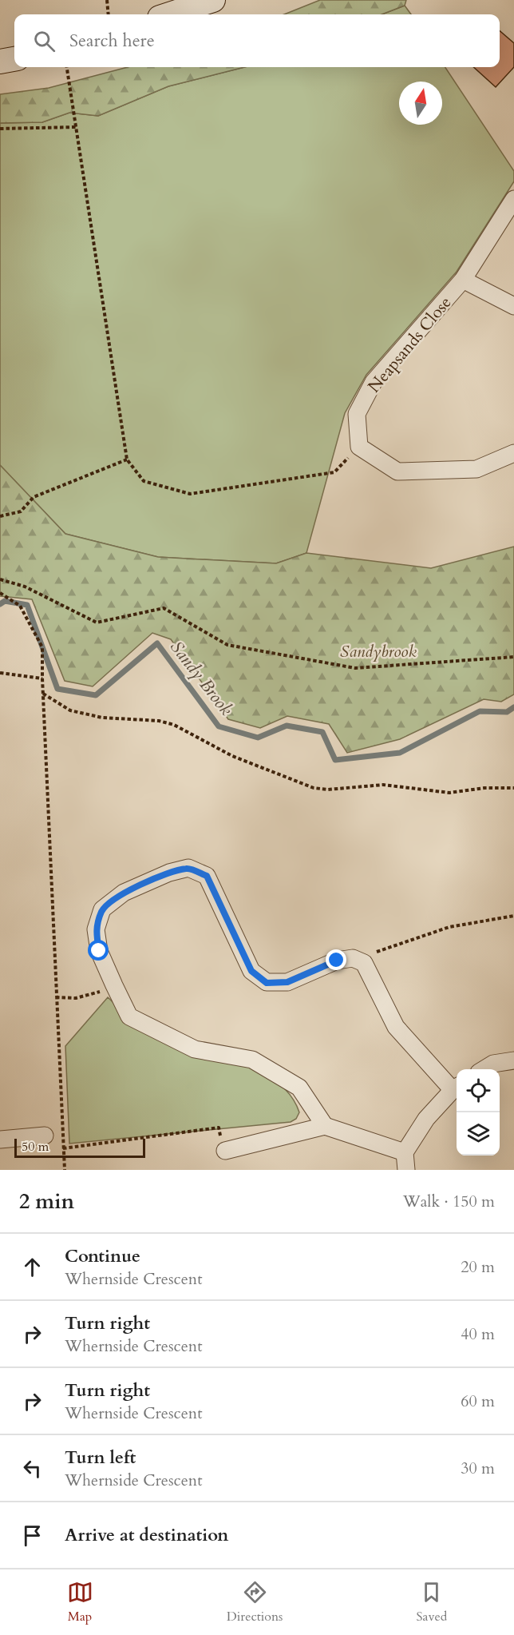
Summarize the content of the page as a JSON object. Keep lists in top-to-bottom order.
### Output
{
  "streets": {
    "street": ["Neapsands Close"]
  },
  "water": ["Sandy Brook"],
  "parks": ["Sandybrook"],
  "scale_bar": "50 m",
  "north": "top",
  "page": {
    "search": "Search here",
    "scale": "50 m",
    "heading": ["2 min", "Walk · 150 m"],
    "list": [
      ["Continue", "Whernside Crescent", "20 m"],
      ["Turn right", "Whernside Crescent", "40 m"],
      ["Turn right", "Whernside Crescent", "60 m"],
      ["Turn left", "Whernside Crescent", "30 m"],
      "Arrive at destination"
    ],
    "nav": ["Map", "Directions", "Saved"]
  }
}
